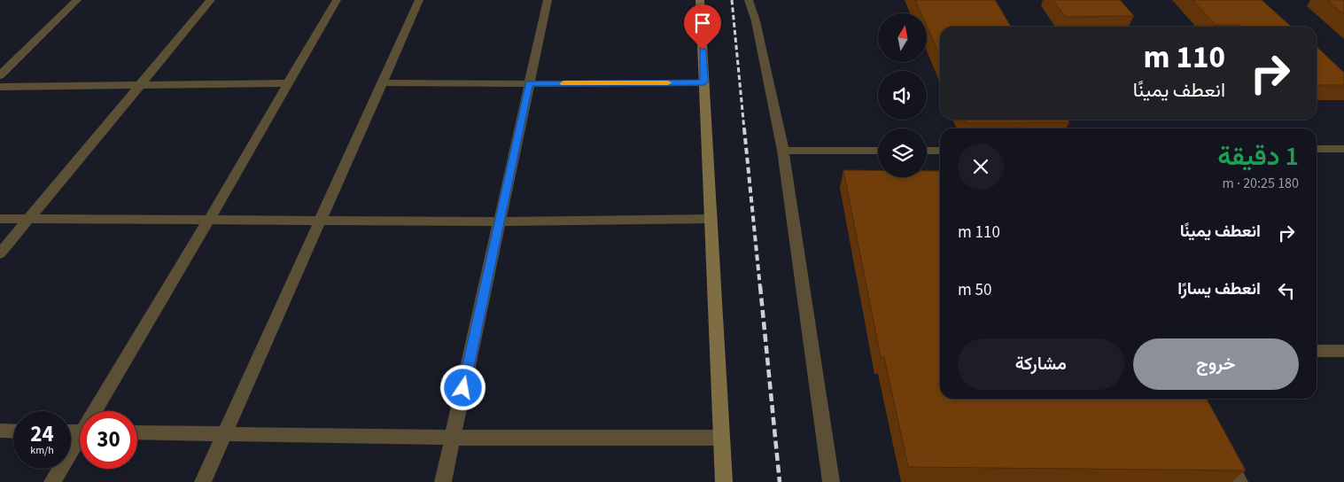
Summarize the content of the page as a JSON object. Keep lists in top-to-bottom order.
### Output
{
  "north": "top",
  "page": {
    "turn": ["110 m", "انعطف يمينًا"],
    "heading": ["1 دقيقة", "180 m · 20:25"],
    "list": [
      {
        "name": "انعطف يمينًا",
        "value": "110 m"
      },
      {
        "name": "انعطف يسارًا",
        "value": "50 m"
      }
    ],
    "buttons": ["خروج", "مشاركة"],
    "speed": "24 km/h",
    "limit": "30"
  }
}
